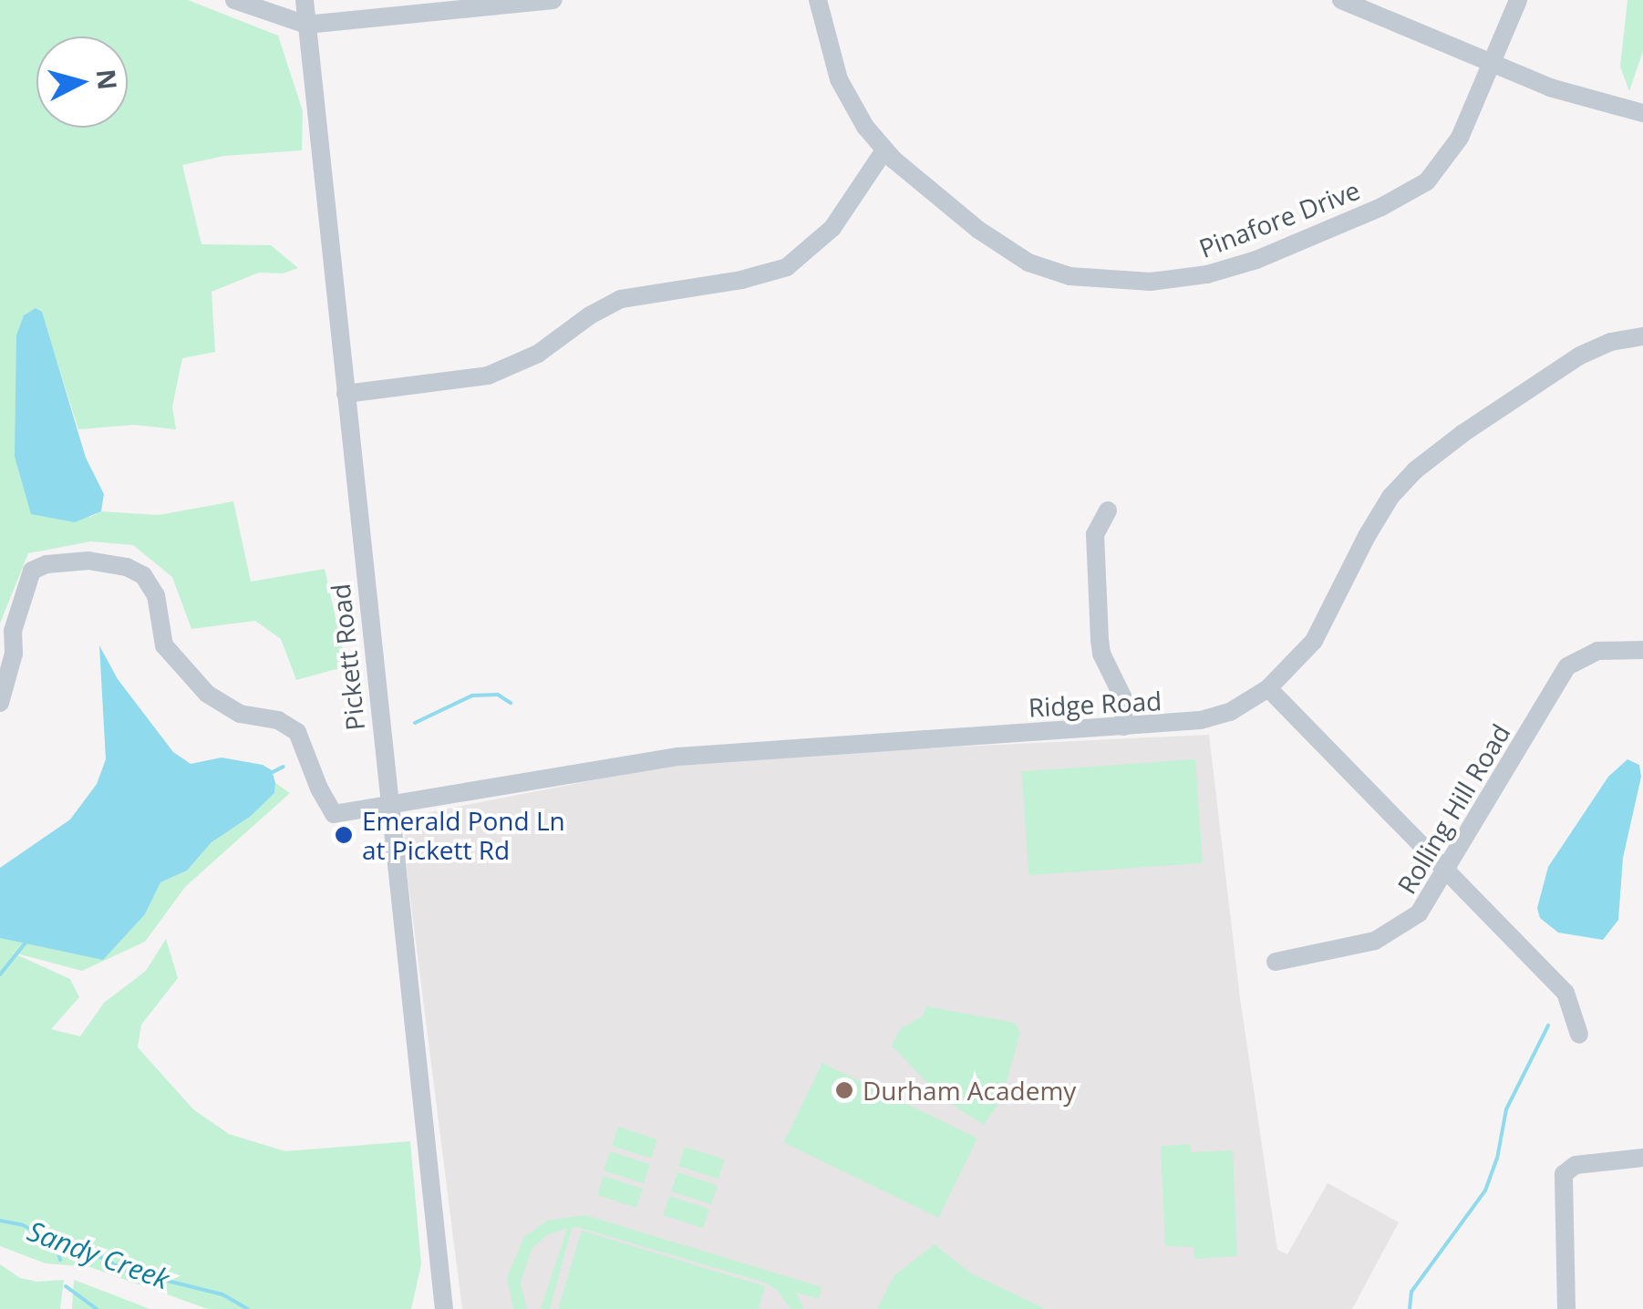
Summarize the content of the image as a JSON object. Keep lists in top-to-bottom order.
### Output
{
  "streets": {
    "street": [
      "Pinafore Drive",
      "Pickett Road",
      "Ridge Road",
      "Rolling Hill Road"
    ]
  },
  "crossings": [
    ["Pickett Road", "Ridge Road"]
  ],
  "water": ["Sandy Creek"],
  "places": ["Emerald Pond Ln at Pickett Rd", "Durham Academy"],
  "north": "right"
}
